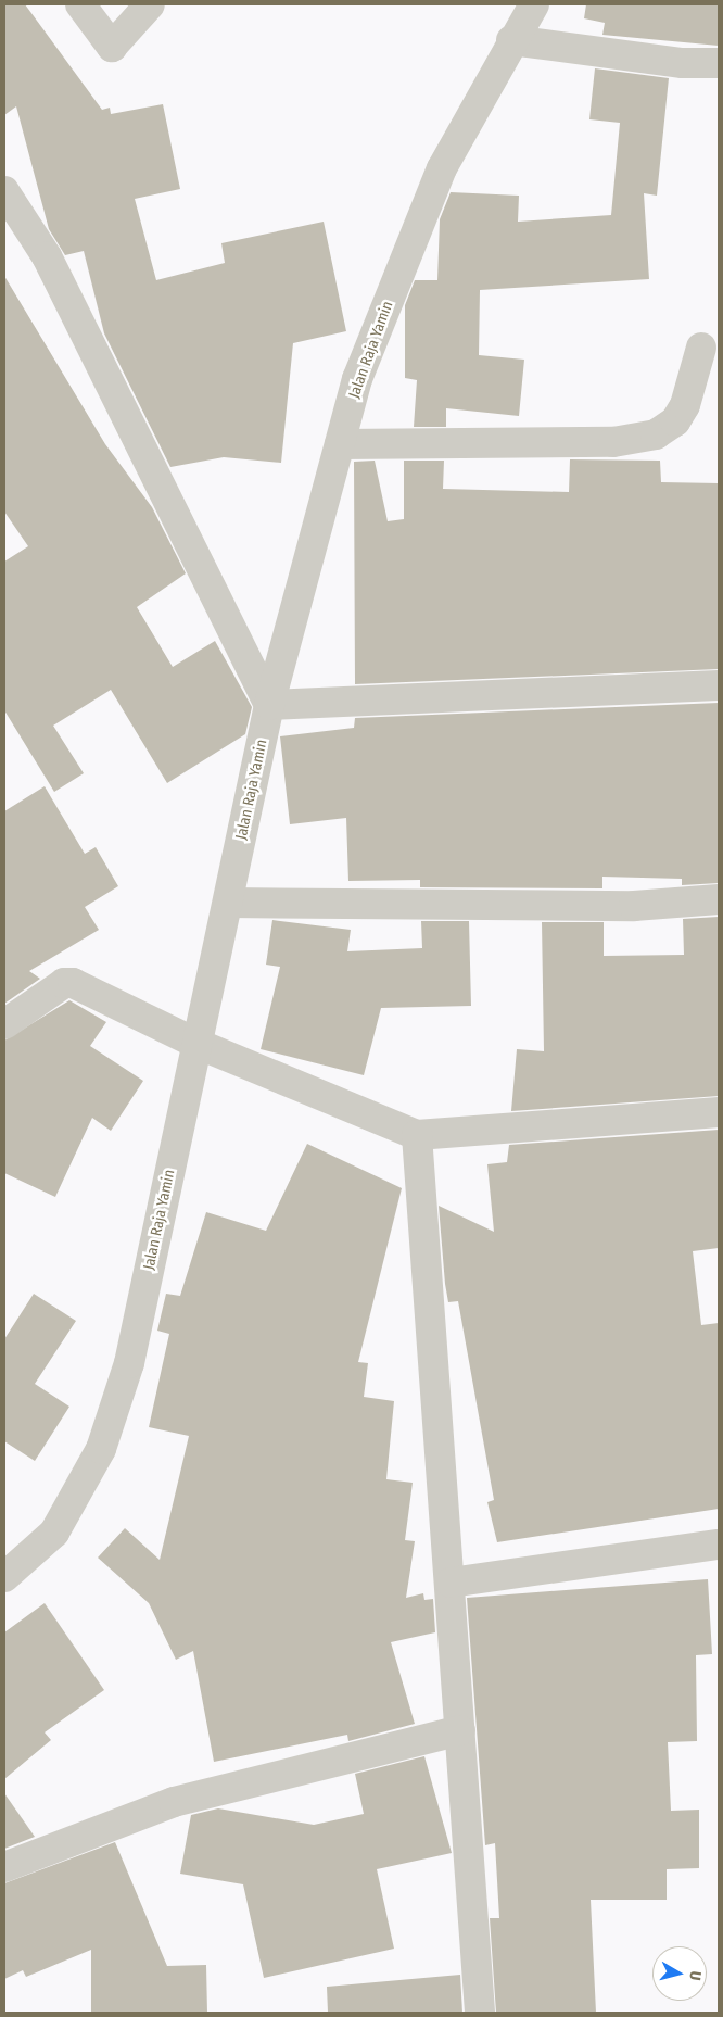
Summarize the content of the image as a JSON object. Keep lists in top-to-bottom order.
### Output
{
  "streets": {
    "street": ["Jalan Raja Yamin"]
  },
  "north": "right"
}
